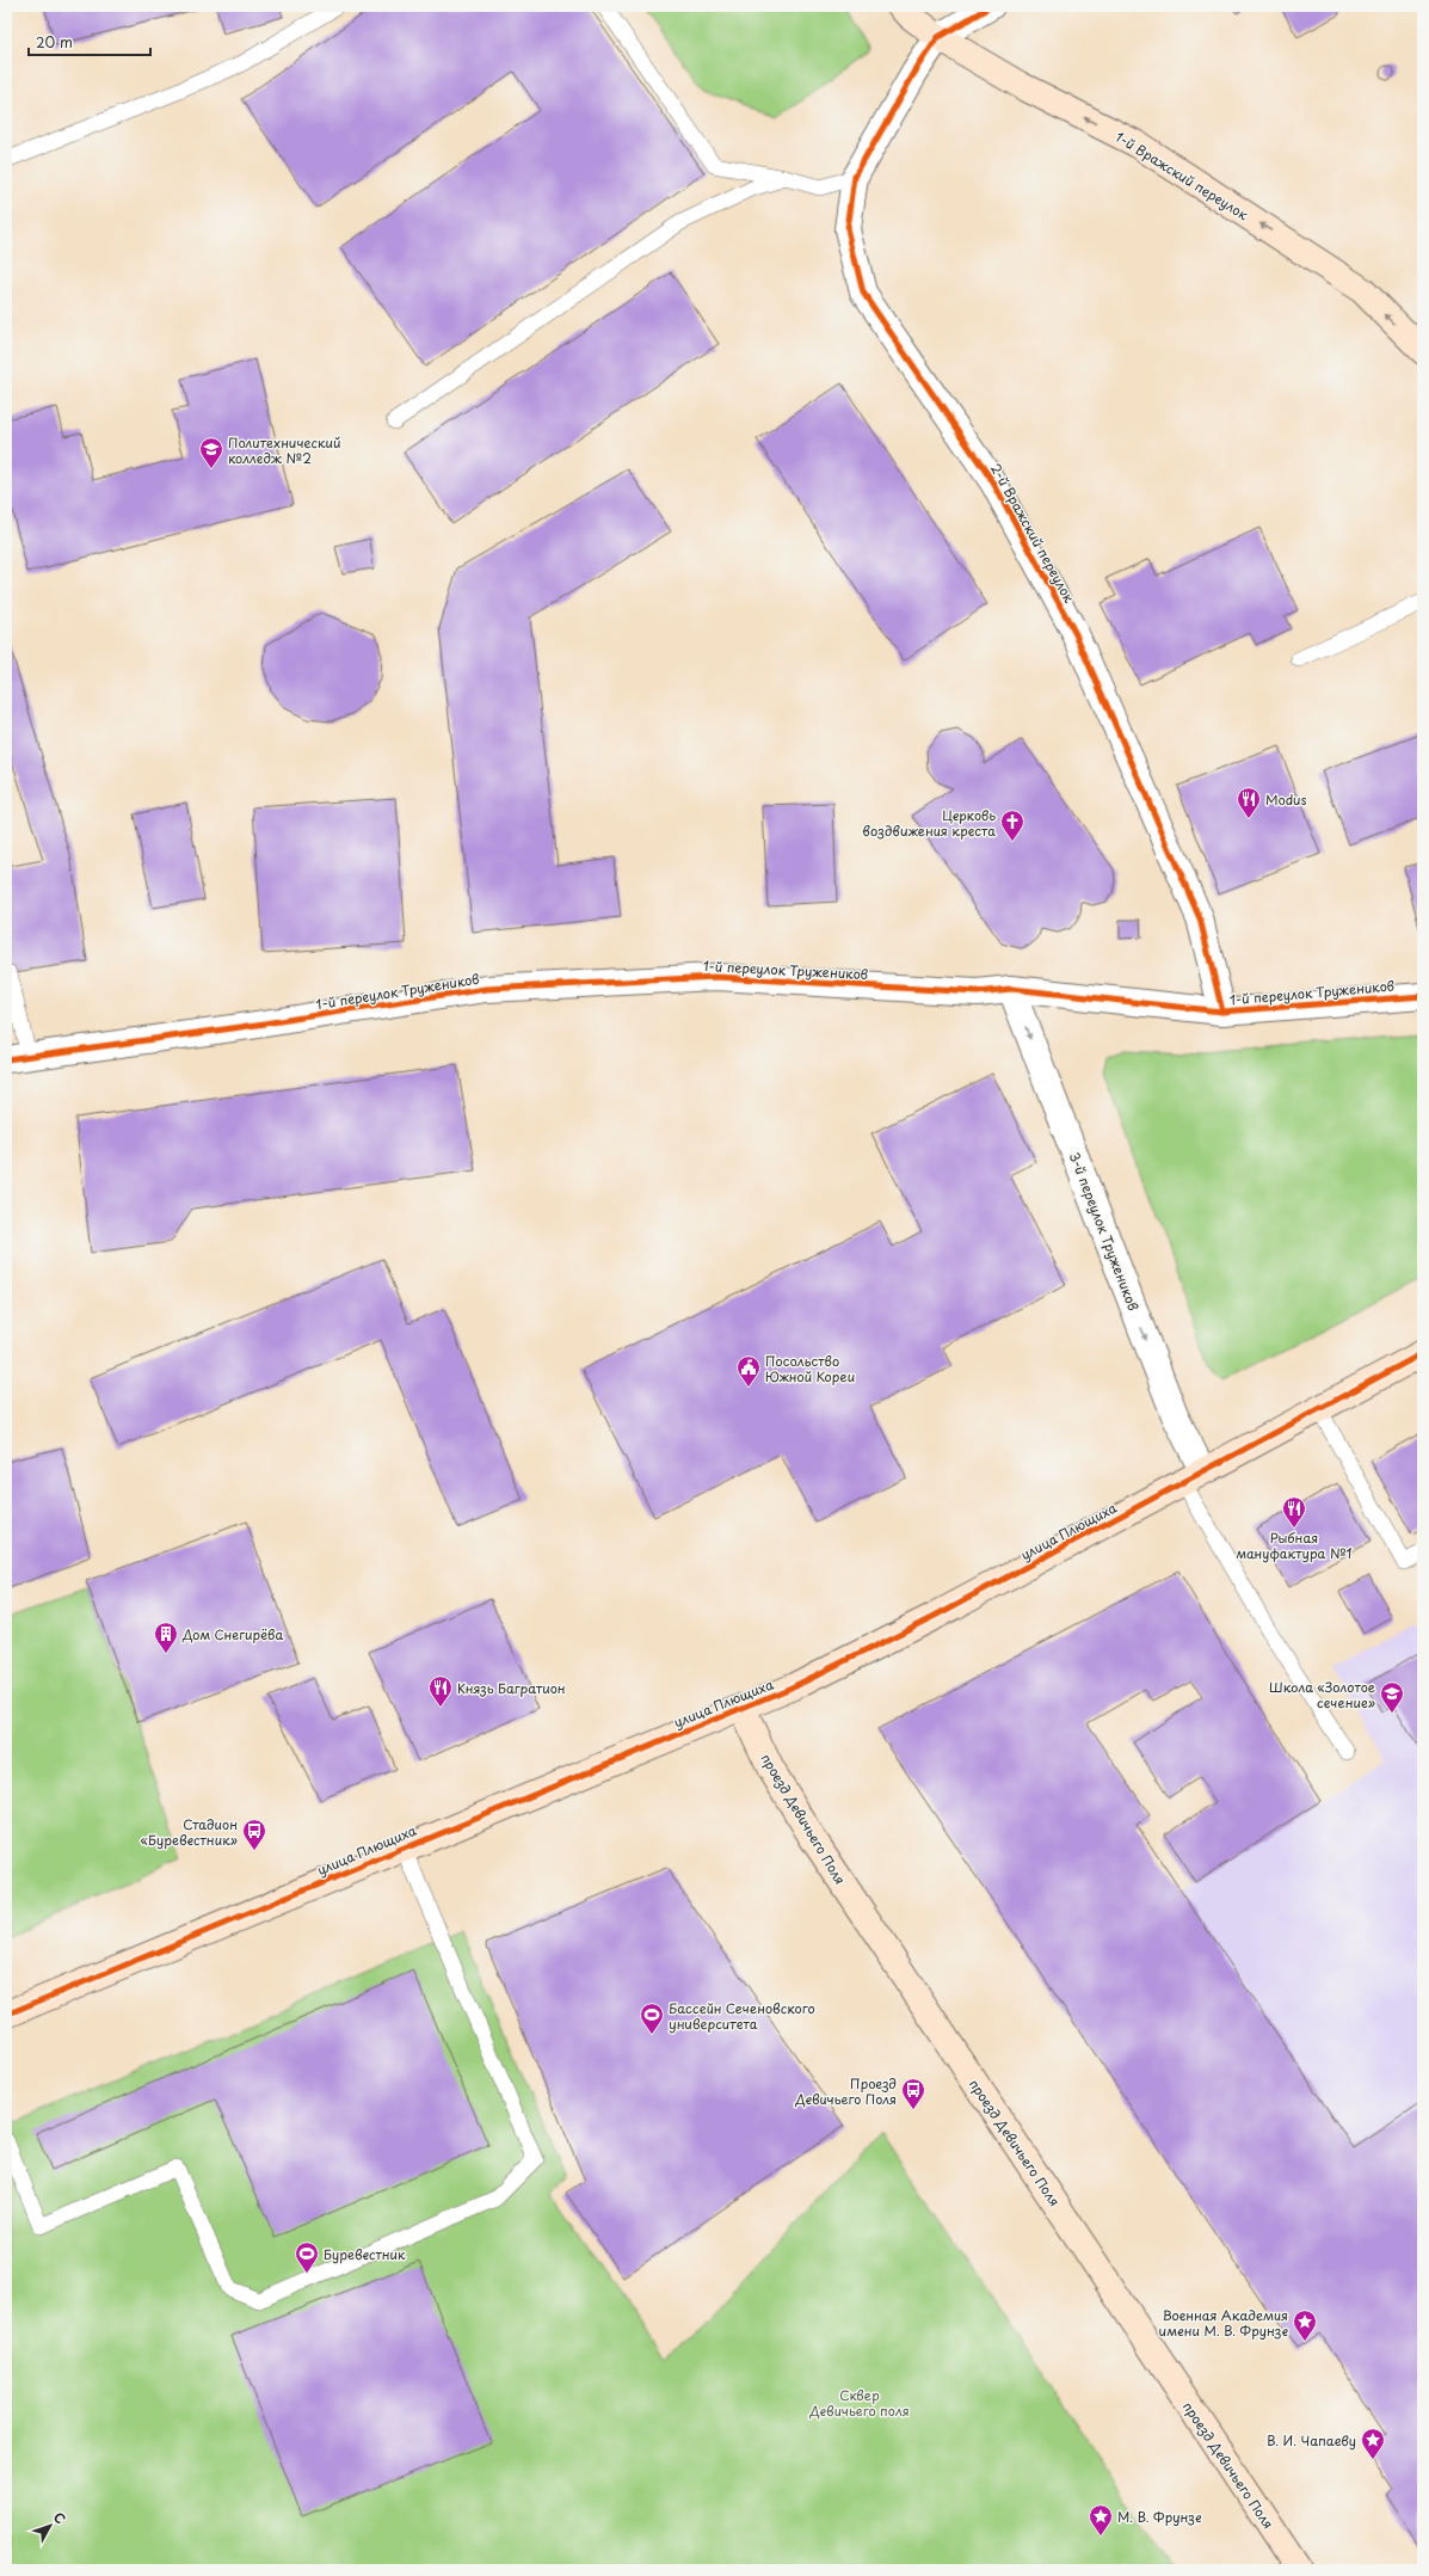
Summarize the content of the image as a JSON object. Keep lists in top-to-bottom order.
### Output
{
  "streets": {
    "street": [
      "1-й Вражский переулок",
      "2-й Вражский переулок",
      "1-й переулок Тружеников",
      "3-й переулок Тружеников",
      "улица Плющиха",
      "проезд Девичьего Поля"
    ]
  },
  "crossings": [
    ["1-й Вражский переулок", "2-й Вражский переулок"],
    ["2-й Вражский переулок", "1-й переулок Тружеников"],
    ["1-й переулок Тружеников", "3-й переулок Тружеников"],
    ["3-й переулок Тружеников", "улица Плющиха"],
    ["улица Плющиха", "проезд Девичьего Поля"]
  ],
  "one_way": ["1-й Вражский переулок", "3-й переулок Тружеников"],
  "parks": ["Сквер Девичьего поля"],
  "places": {
    "school or university": ["Политехнический колледж №2", "Школа «Золотое сечение»"],
    "restaurant": ["Modus", "Рыбная мануфактура №1", "Князь Багратион"],
    "church": ["Церковь воздвижения креста"],
    "public building": ["Посольство Южной Кореи"],
    "building": ["Дом Снегирёва"],
    "bus stop": ["Стадион «Буревестник»", "Проезд Девичьего Поля"],
    "sports": ["Бассейн Сеченовского университета", "Буревестник"],
    "place": ["Военная Академия имени М. В. Фрунзе", "В. И. Чапаеву", "М. В. Фрунзе"]
  },
  "scale_bar": "20 m",
  "north": "top right"
}
